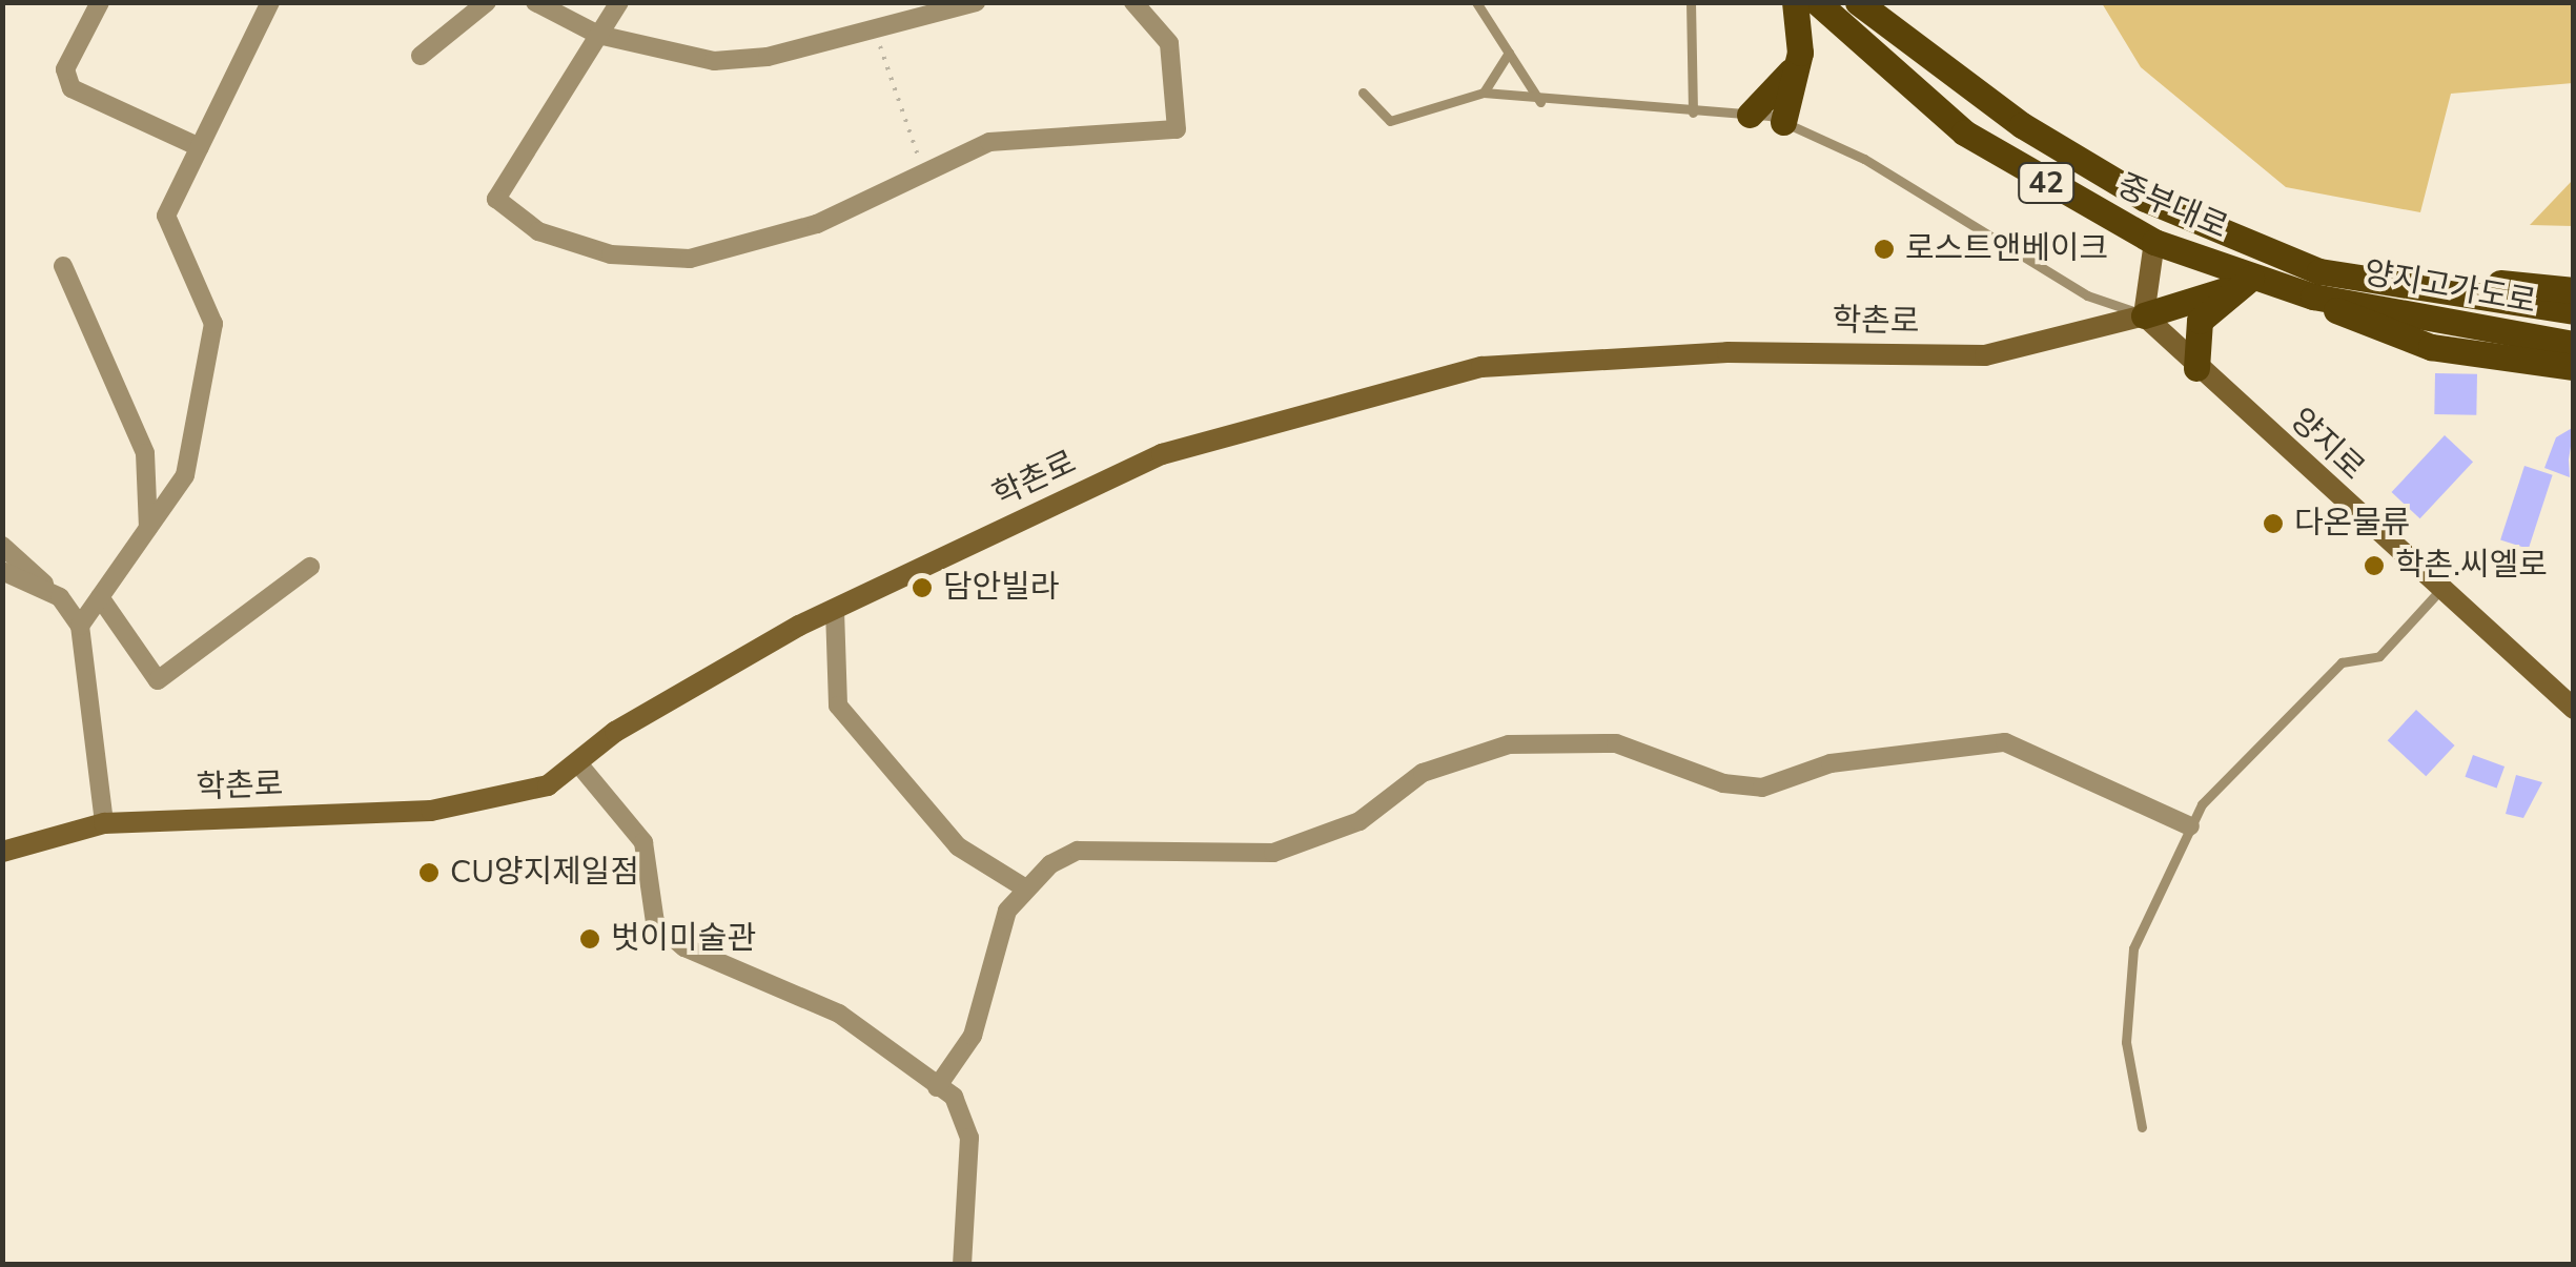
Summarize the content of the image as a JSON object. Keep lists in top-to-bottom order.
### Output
{
  "streets": {
    "main road": ["42", "중부대로", "양지고가도로"],
    "street": ["학촌로", "양지로"]
  },
  "crossings": [
    ["중부대로", "양지고가도로"],
    ["학촌로", "양지로"]
  ],
  "places": [
    "로스트앤베이크",
    "다온물류",
    "학촌.씨엘로",
    "담안빌라",
    "CU양지제일점",
    "벗이미술관"
  ]
}
